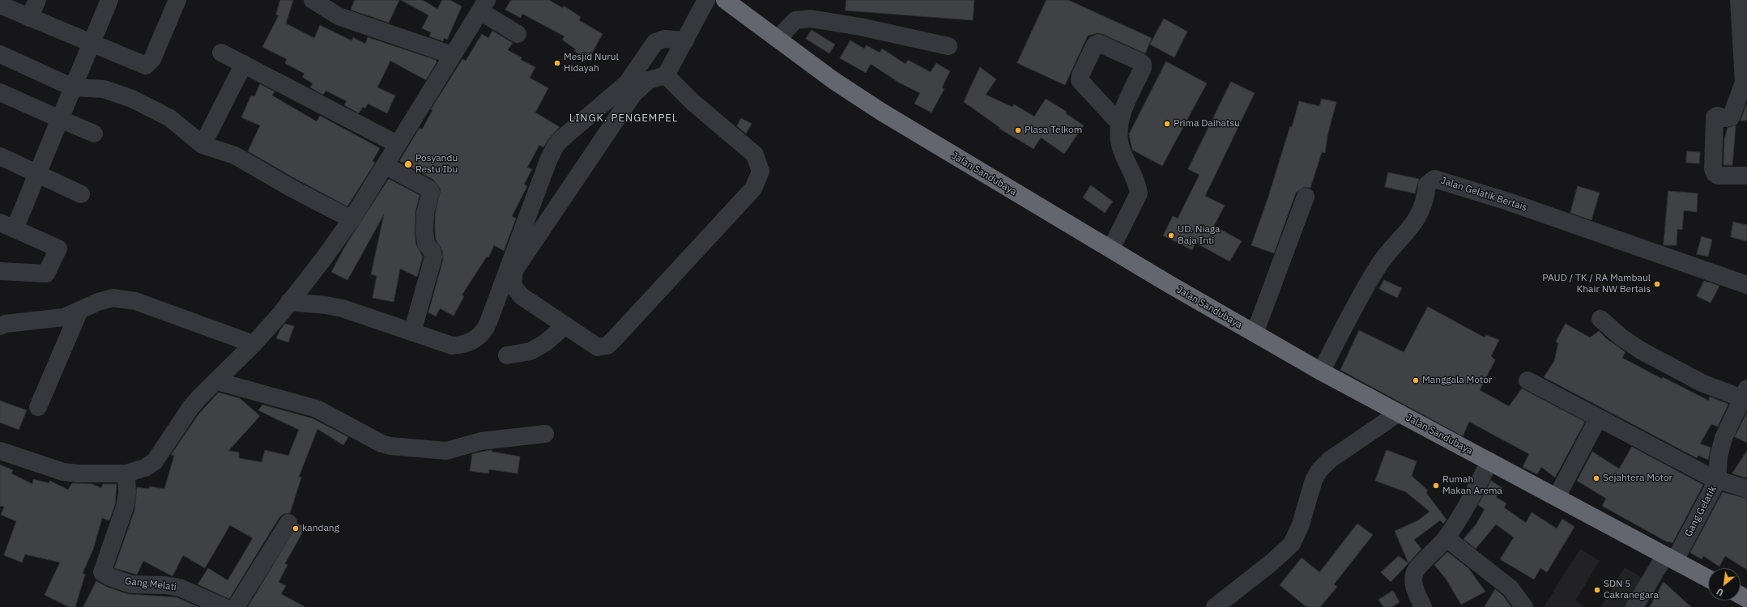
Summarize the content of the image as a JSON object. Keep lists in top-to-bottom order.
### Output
{
  "streets": {
    "highway": ["Jalan Sandubaya"],
    "street": ["Jalan Gelatik Bertais", "Gang Gelatik", "Gang Melati"]
  },
  "crossings": [
    ["Jalan Sandubaya", "Jalan Gelatik Bertais"],
    ["Jalan Sandubaya", "Gang Gelatik"]
  ],
  "districts": ["LINGK. PENGEMPEL"],
  "places": [
    "Mesjid Nurul Hidayah",
    "Prima Daihatsu",
    "Plasa Telkom",
    "Posyandu Restu Ibu",
    "UD. Niaga Baja Inti",
    "PAUD / TK / RA Mambaul Khair NW Bertais",
    "Manggala Motor",
    "Sejahtera Motor",
    "Rumah Makan Arema",
    "kandang",
    "SDN 5 Cakranegara"
  ],
  "north": "bottom left"
}
